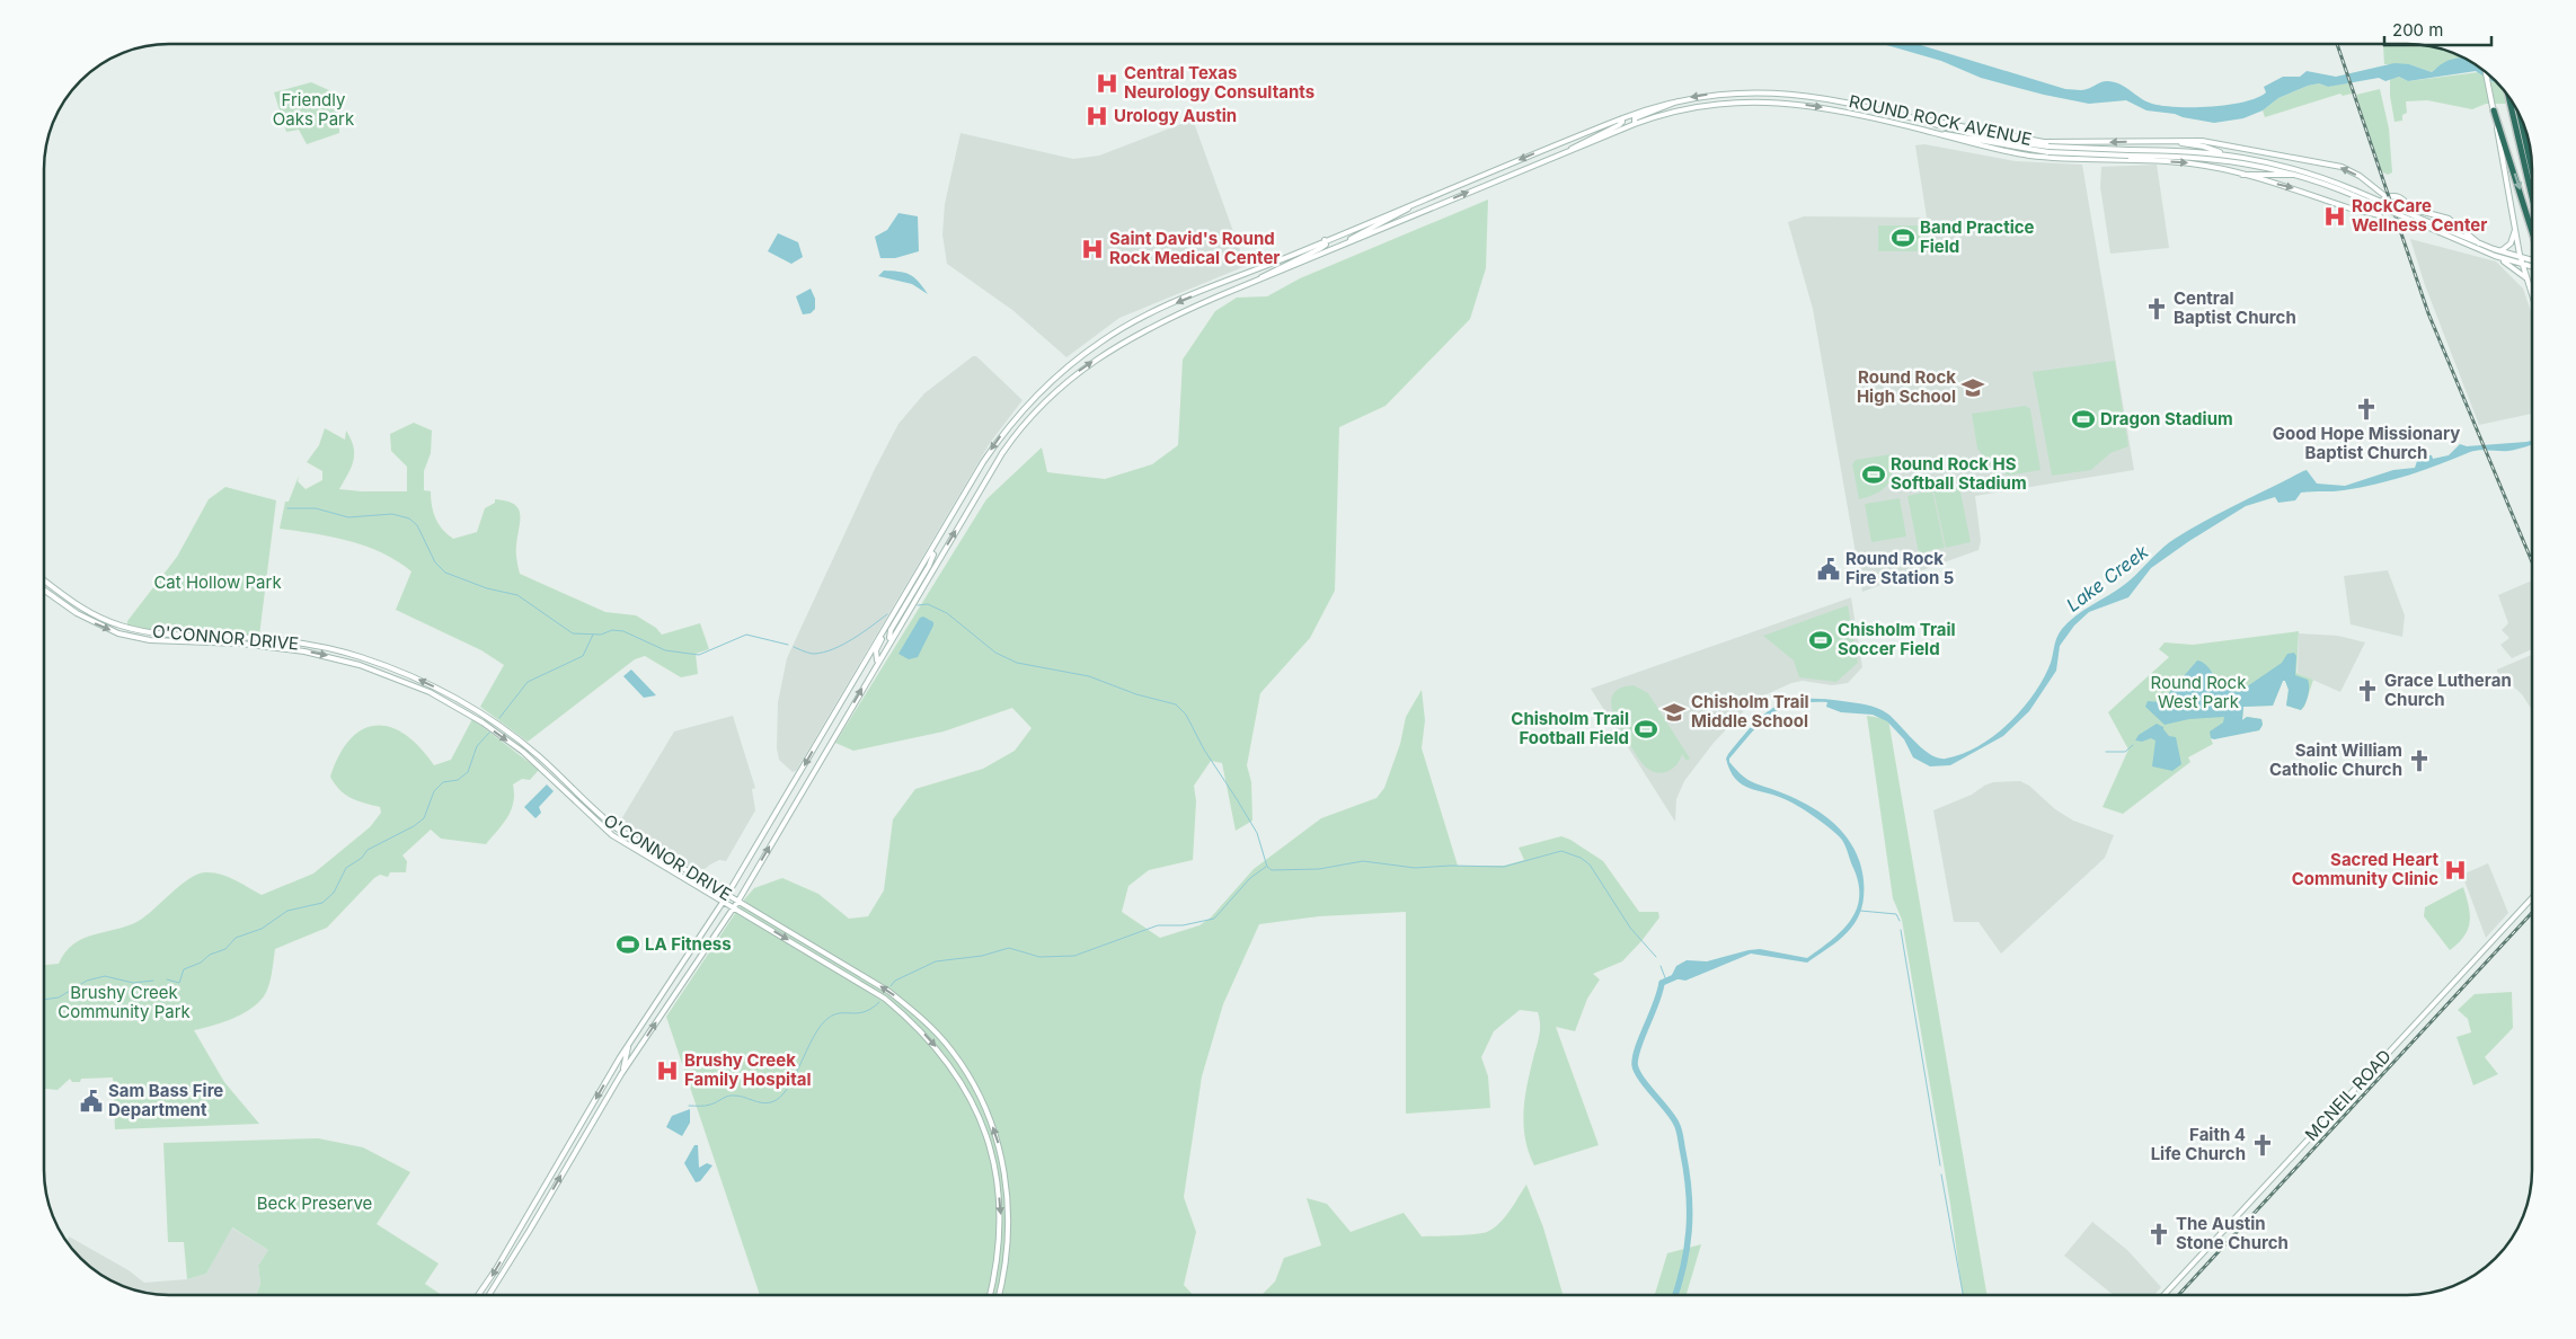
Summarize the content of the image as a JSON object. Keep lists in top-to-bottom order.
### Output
{
  "streets": {
    "main road": ["ROUND ROCK AVENUE", "O'CONNOR DRIVE", "MCNEIL ROAD"]
  },
  "water": ["Lake Creek"],
  "parks": [
    "Friendly Oaks Park",
    "Cat Hollow Park",
    "Round Rock West Park",
    "Brushy Creek Community Park",
    "Beck Preserve"
  ],
  "places": {
    "hospital": [
      "Central Texas Neurology Consultants",
      "Urology Austin",
      "RockCare Wellness Center",
      "Saint David's Round Rock Medical Center",
      "Sacred Heart Community Clinic",
      "Brushy Creek Family Hospital"
    ],
    "sports": [
      "Band Practice Field",
      "Dragon Stadium",
      "Round Rock HS Softball Stadium",
      "Chisholm Trail Soccer Field",
      "Chisholm Trail Football Field",
      "LA Fitness"
    ],
    "church": [
      "Central Baptist Church",
      "Good Hope Missionary Baptist Church",
      "Grace Lutheran Church",
      "Saint William Catholic Church",
      "Faith 4 Life Church",
      "The Austin Stone Church"
    ],
    "school or university": ["Round Rock High School", "Chisholm Trail Middle School"],
    "public building": ["Round Rock Fire Station 5", "Sam Bass Fire Department"]
  },
  "scale_bar": "200 m"
}
